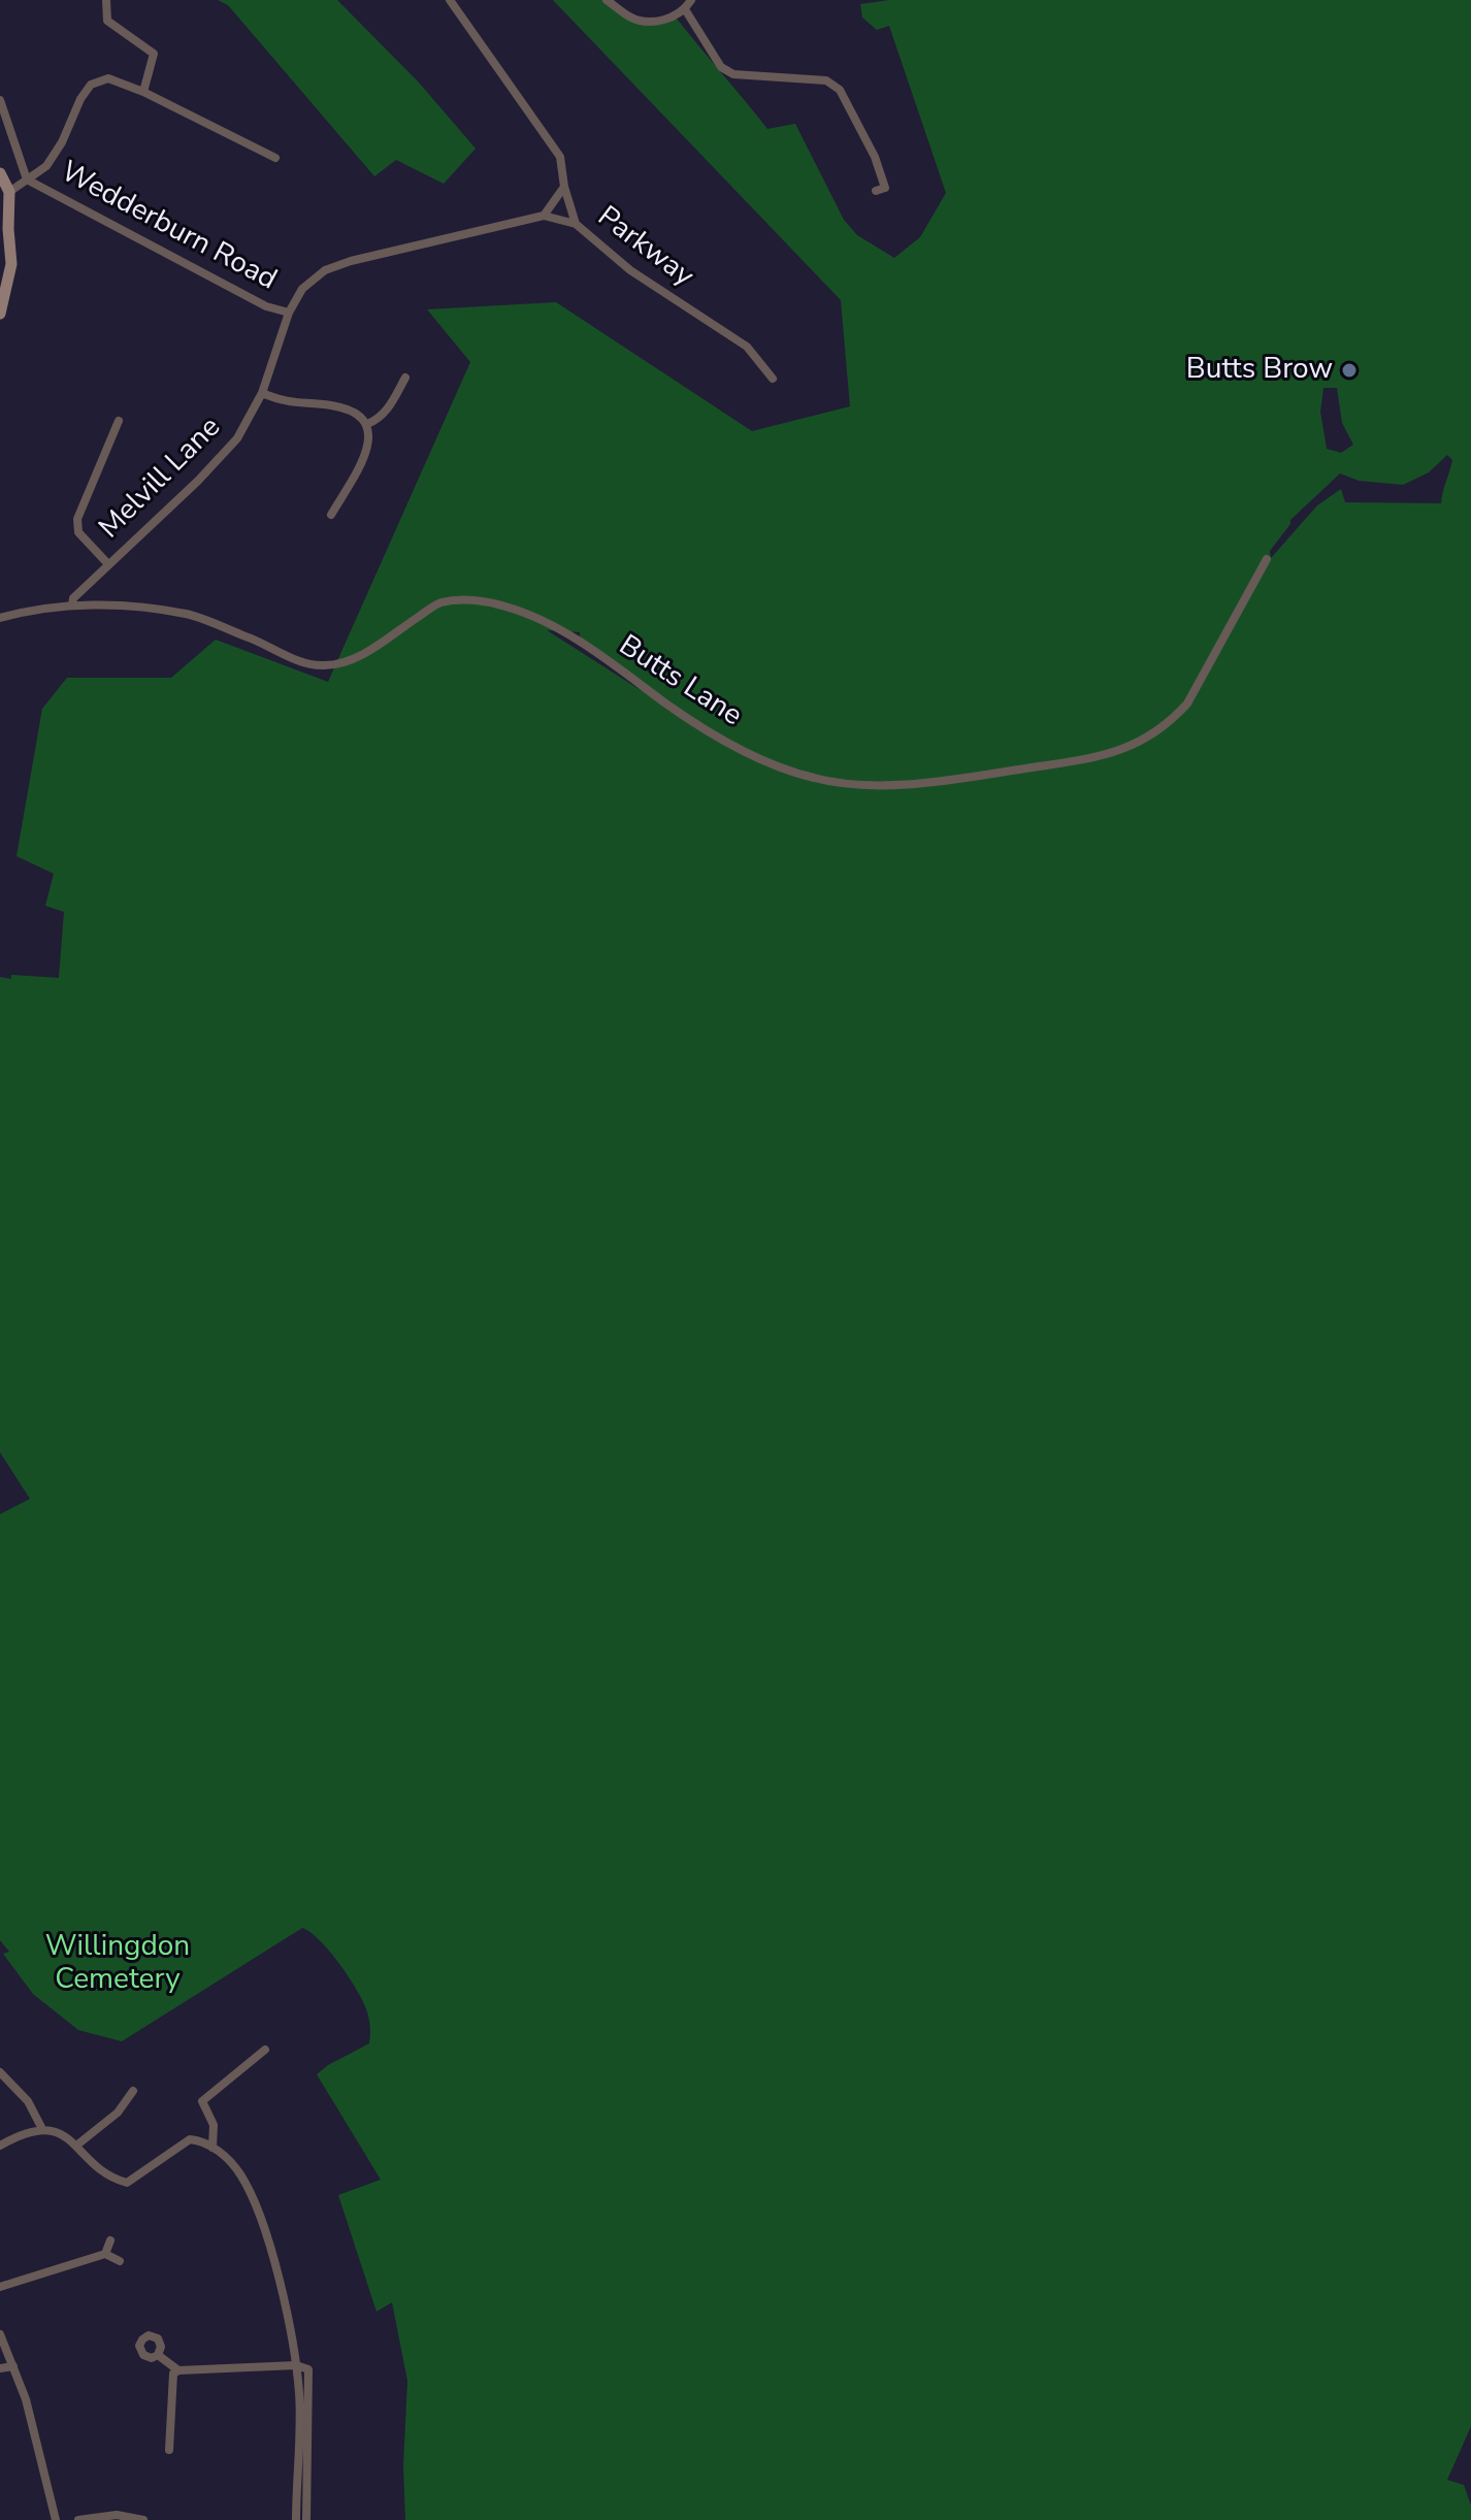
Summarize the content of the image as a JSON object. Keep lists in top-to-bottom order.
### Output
{
  "streets": {
    "street": [
      "Wedderburn Road",
      "Parkway",
      "Melvill Lane",
      "Butts Lane"
    ]
  },
  "crossings": [
    ["Wedderburn Road", "Melvill Lane"],
    ["Melvill Lane", "Butts Lane"]
  ],
  "parks": ["Willingdon Cemetery"],
  "places": ["Butts Brow"]
}
